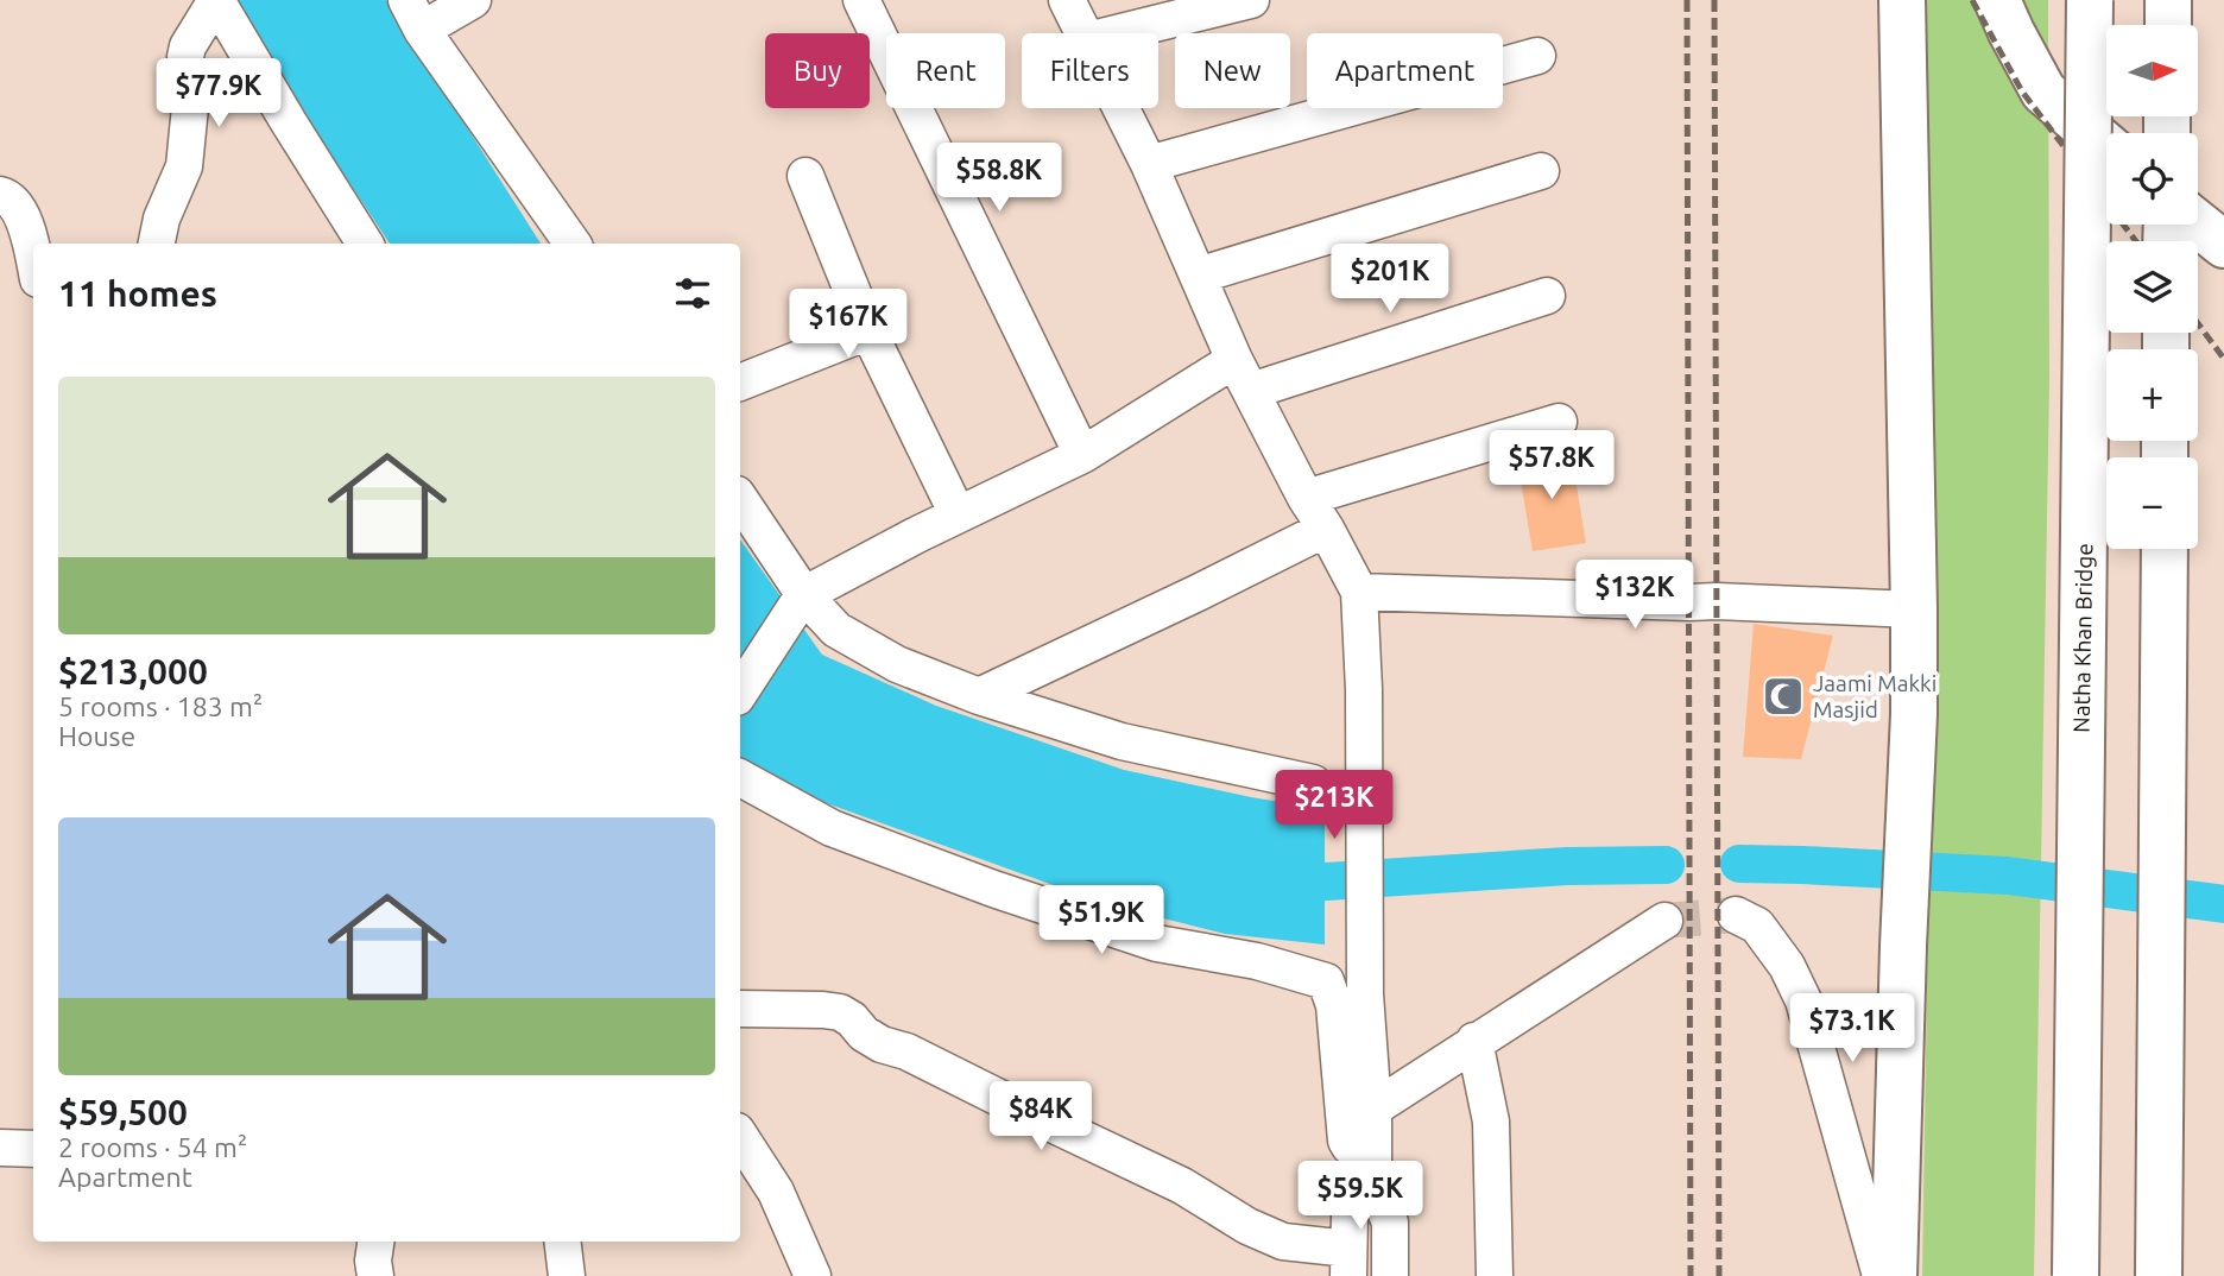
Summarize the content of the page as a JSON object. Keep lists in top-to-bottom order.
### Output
{
  "streets": {
    "highway": ["Natha Khan Bridge"]
  },
  "places": {
    "mosque": ["Jaami Makki Masjid"]
  },
  "north": "right",
  "page": {
    "map_buttons": ["+", "−"],
    "chip": [
      "Buy",
      "Rent",
      "Filters",
      "New",
      "Apartment"
    ],
    "price": [
      "$77.9K",
      "$58.8K",
      "$201K",
      "$167K",
      "$57.8K",
      "$132K",
      "$213K",
      "$51.9K",
      "$73.1K",
      "$84K",
      "$59.5K"
    ],
    "heading": "11 homes",
    "list": [
      {
        "name": "$213,000",
        "note": "5 rooms · 183 m² · House"
      },
      {
        "name": "$59,500",
        "note": "2 rooms · 54 m² · Apartment"
      }
    ]
  }
}
